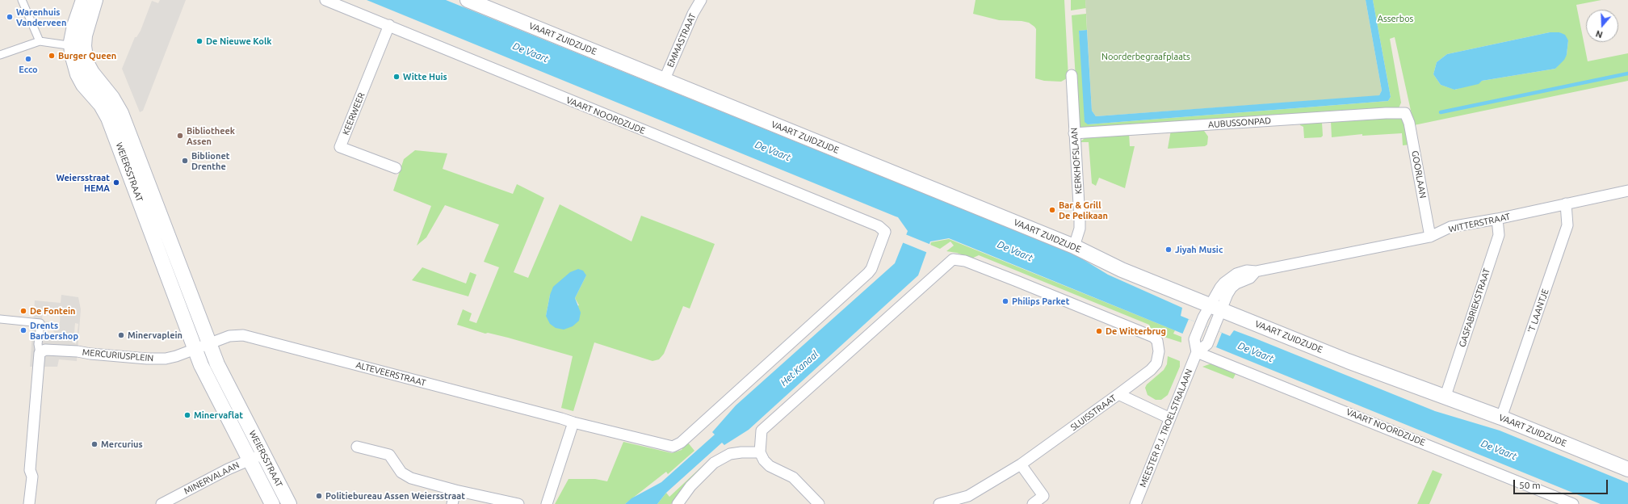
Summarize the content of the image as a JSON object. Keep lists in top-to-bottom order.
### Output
{
  "streets": {
    "main road": ["VAART ZUIDZIJDE", "WEIERSSTRAAT"],
    "street": [
      "EMMASTRAAT",
      "KEERWEER",
      "VAART NOORDZIJDE",
      "AUBUSSONPAD",
      "KERKHOFSLAAN",
      "GOORLAAN",
      "WITTERSTRAAT",
      "GASFABRIEKSTRAAT",
      "'T LAANTJE",
      "MERCURIUSPLEIN",
      "ALTEVEERSTRAAT",
      "SLUISSTRAAT",
      "MEESTER P.J. TROELSTRALAAN",
      "MINERVALAAN"
    ]
  },
  "crossings": [
    ["VAART ZUIDZIJDE", "EMMASTRAAT"],
    ["VAART ZUIDZIJDE", "KERKHOFSLAAN"],
    ["VAART ZUIDZIJDE", "WITTERSTRAAT"],
    ["VAART ZUIDZIJDE", "GASFABRIEKSTRAAT"],
    ["VAART ZUIDZIJDE", "'T LAANTJE"],
    ["KEERWEER", "VAART NOORDZIJDE"],
    ["VAART NOORDZIJDE", "ALTEVEERSTRAAT"],
    ["VAART NOORDZIJDE", "MEESTER P.J. TROELSTRALAAN"],
    ["AUBUSSONPAD", "KERKHOFSLAAN"],
    ["AUBUSSONPAD", "GOORLAAN"],
    ["WEIERSSTRAAT", "MERCURIUSPLEIN"],
    ["WEIERSSTRAAT", "ALTEVEERSTRAAT"],
    ["WEIERSSTRAAT", "MINERVALAAN"],
    ["GOORLAAN", "WITTERSTRAAT"],
    ["WITTERSTRAAT", "GASFABRIEKSTRAAT"],
    ["WITTERSTRAAT", "'T LAANTJE"],
    ["SLUISSTRAAT", "MEESTER P.J. TROELSTRALAAN"]
  ],
  "water": ["De Vaart", "Het Kanaal"],
  "parks": ["Asserbos", "Noorderbegraafplaats"],
  "places": [
    "Warenhuis Vanderveen",
    "De Nieuwe Kolk",
    "Burger Queen",
    "Ecco",
    "Witte Huis",
    "Bibliotheek Assen",
    "Biblionet Drenthe",
    "Weiersstraat HEMA",
    "Bar & Grill De Pelikaan",
    "Jiyah Music",
    "Philips Parket",
    "De Fontein",
    "Drents Barbershop",
    "De Witterbrug",
    "Minervaplein",
    "Minervaflat",
    "Mercurius",
    "Politiebureau Assen Weiersstraat"
  ],
  "scale_bar": "50 m",
  "north": "bottom"
}
